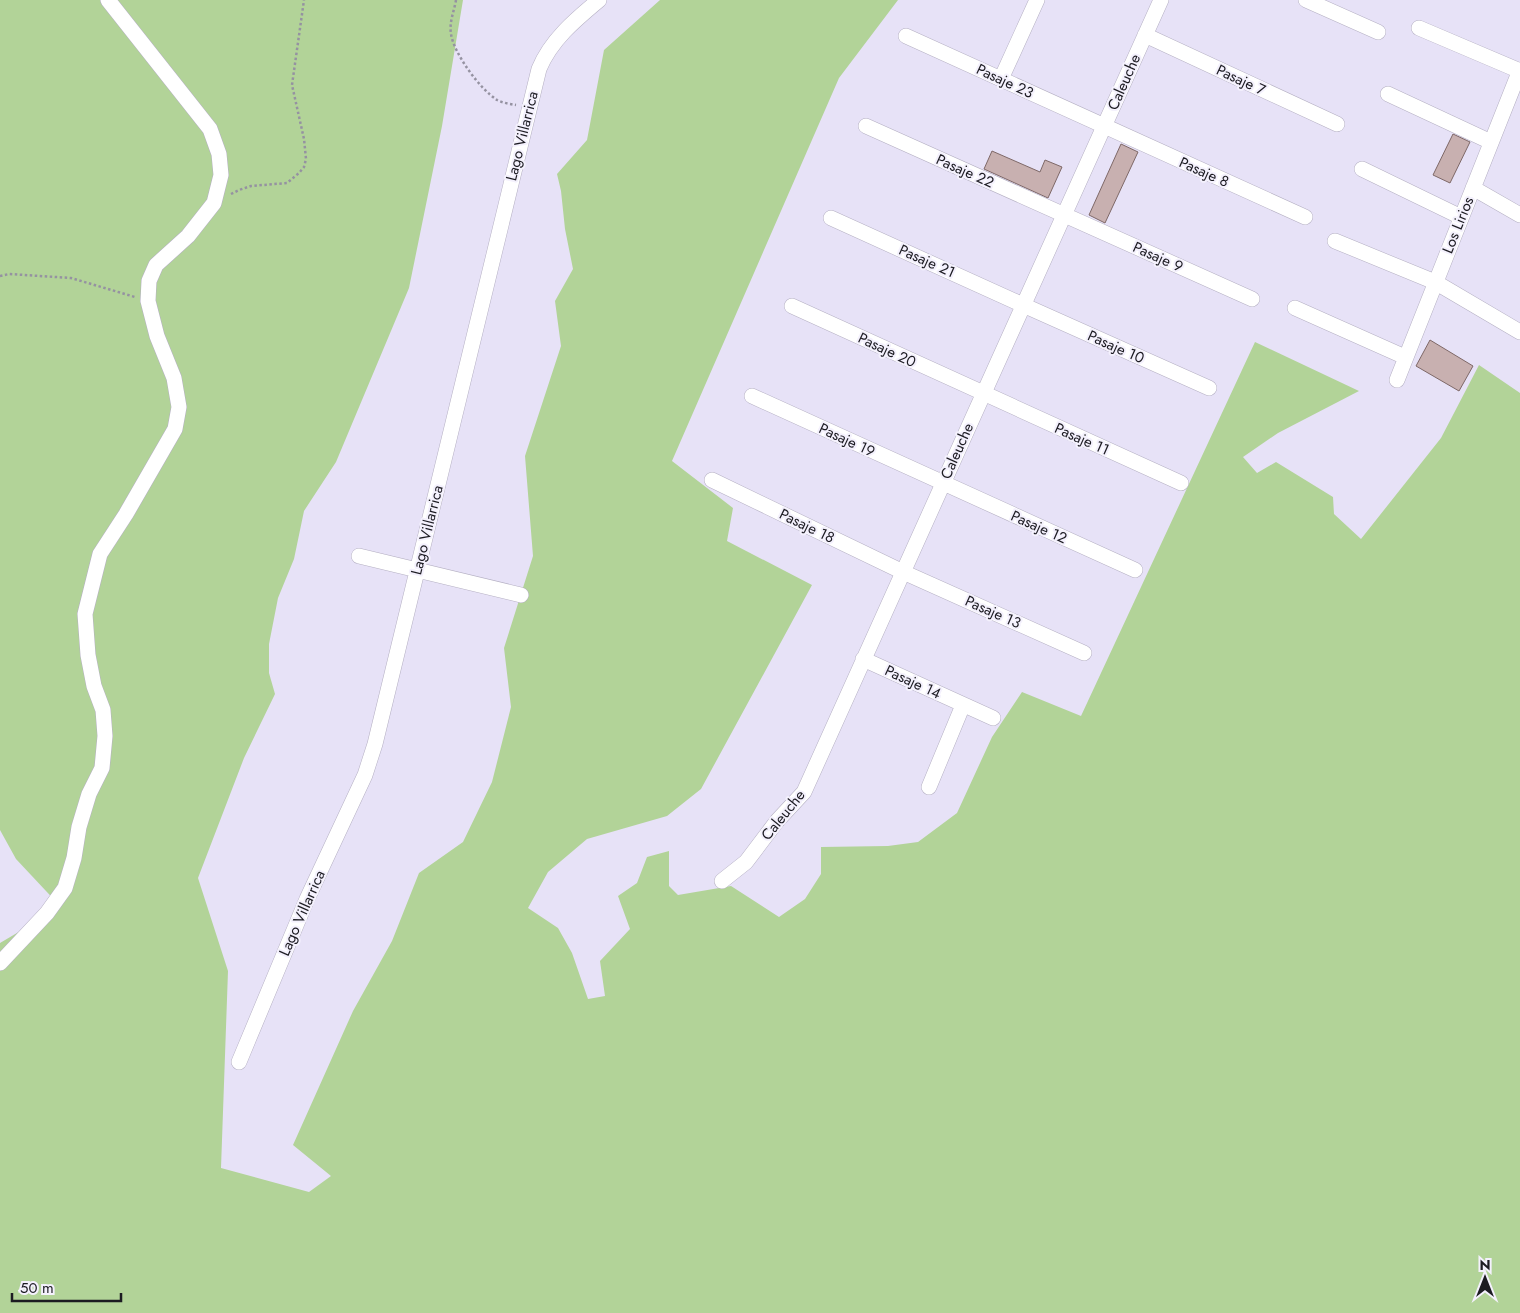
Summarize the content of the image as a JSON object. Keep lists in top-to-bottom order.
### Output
{
  "streets": {
    "street": [
      "Pasaje 7",
      "Pasaje 23",
      "Caleuche",
      "Lago Villarrica",
      "Pasaje 22",
      "Pasaje 8",
      "Los Lirios",
      "Pasaje 9",
      "Pasaje 21",
      "Pasaje 10",
      "Pasaje 20",
      "Pasaje 11",
      "Pasaje 19",
      "Pasaje 18",
      "Pasaje 12",
      "Pasaje 13",
      "Pasaje 14"
    ]
  },
  "crossings": [
    ["Pasaje 7", "Caleuche"],
    ["Pasaje 23", "Caleuche"],
    ["Pasaje 23", "Pasaje 8"],
    ["Caleuche", "Pasaje 22"],
    ["Caleuche", "Pasaje 8"],
    ["Caleuche", "Pasaje 9"],
    ["Caleuche", "Pasaje 21"],
    ["Caleuche", "Pasaje 10"],
    ["Caleuche", "Pasaje 20"],
    ["Caleuche", "Pasaje 11"],
    ["Caleuche", "Pasaje 19"],
    ["Caleuche", "Pasaje 18"],
    ["Caleuche", "Pasaje 12"],
    ["Caleuche", "Pasaje 13"],
    ["Caleuche", "Pasaje 14"],
    ["Pasaje 22", "Pasaje 9"],
    ["Pasaje 21", "Pasaje 10"],
    ["Pasaje 20", "Pasaje 11"],
    ["Pasaje 19", "Pasaje 12"],
    ["Pasaje 18", "Pasaje 13"]
  ],
  "scale_bar": "50 m",
  "north": "top"
}
